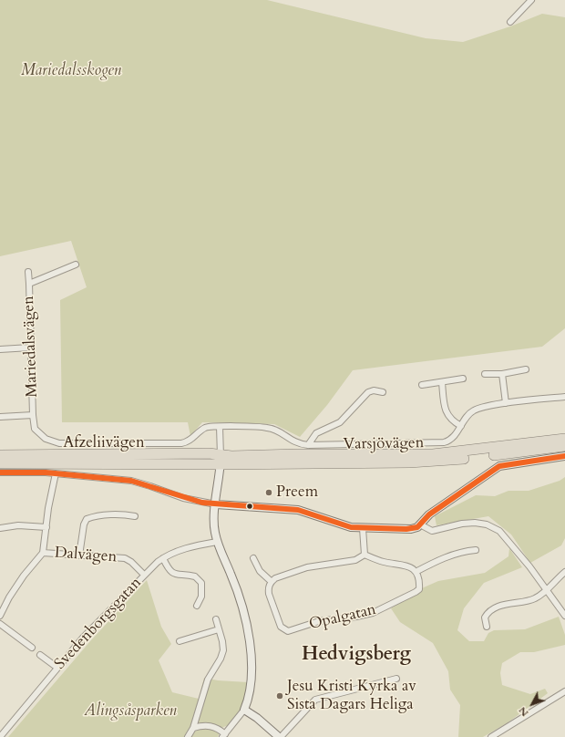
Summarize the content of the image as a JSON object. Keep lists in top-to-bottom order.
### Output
{
  "streets": {
    "street": [
      "Mariedalsvägen",
      "Afzeliivägen",
      "Varsjövägen",
      "Dalvägen",
      "Opalgatan",
      "Svedenborgsgatan"
    ]
  },
  "crossings": [
    ["Mariedalsvägen", "Afzeliivägen"],
    ["Afzeliivägen", "Varsjövägen"],
    ["Dalvägen", "Svedenborgsgatan"]
  ],
  "districts": ["Hedvigsberg"],
  "parks": ["Mariedalsskogen", "Alingsåsparken"],
  "places": ["Preem", "Jesu Kristi Kyrka av Sista Dagars Heliga"],
  "north": "bottom left"
}
